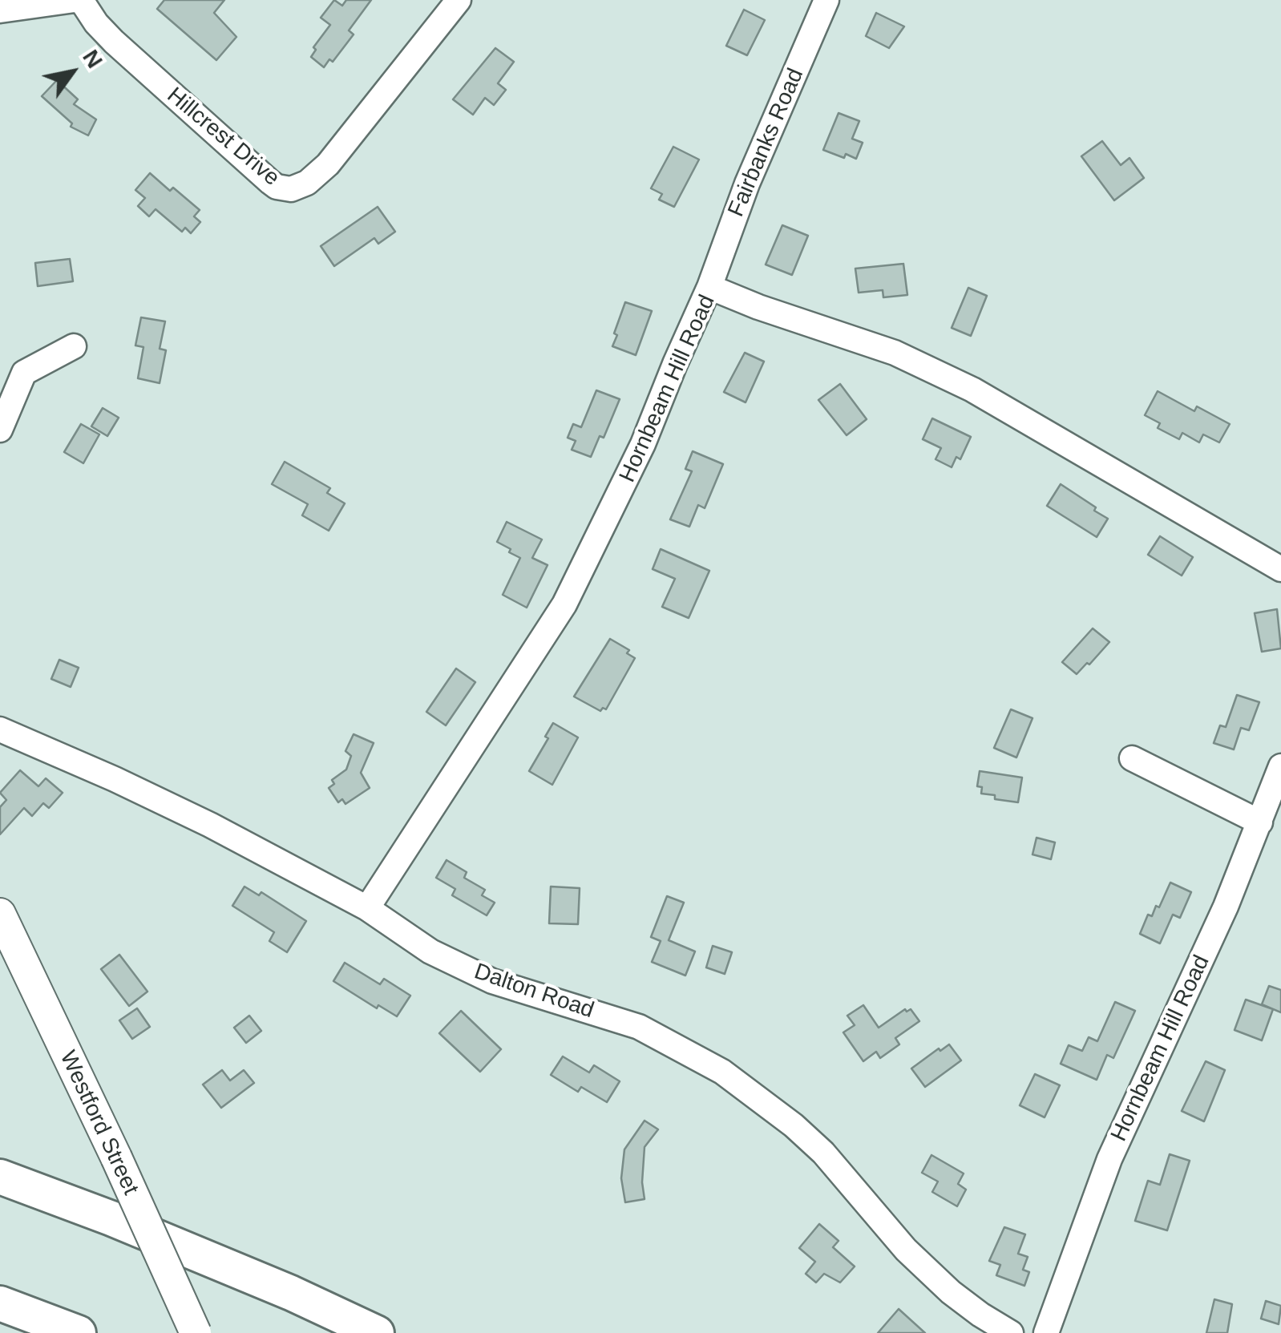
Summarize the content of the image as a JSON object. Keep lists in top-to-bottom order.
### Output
{
  "streets": {
    "main road": ["Westford Street"],
    "street": [
      "Hillcrest Drive",
      "Fairbanks Road",
      "Hornbeam Hill Road",
      "Dalton Road"
    ]
  },
  "crossings": [
    ["Fairbanks Road", "Hornbeam Hill Road"],
    ["Hornbeam Hill Road", "Dalton Road"]
  ],
  "north": "top right"
}
